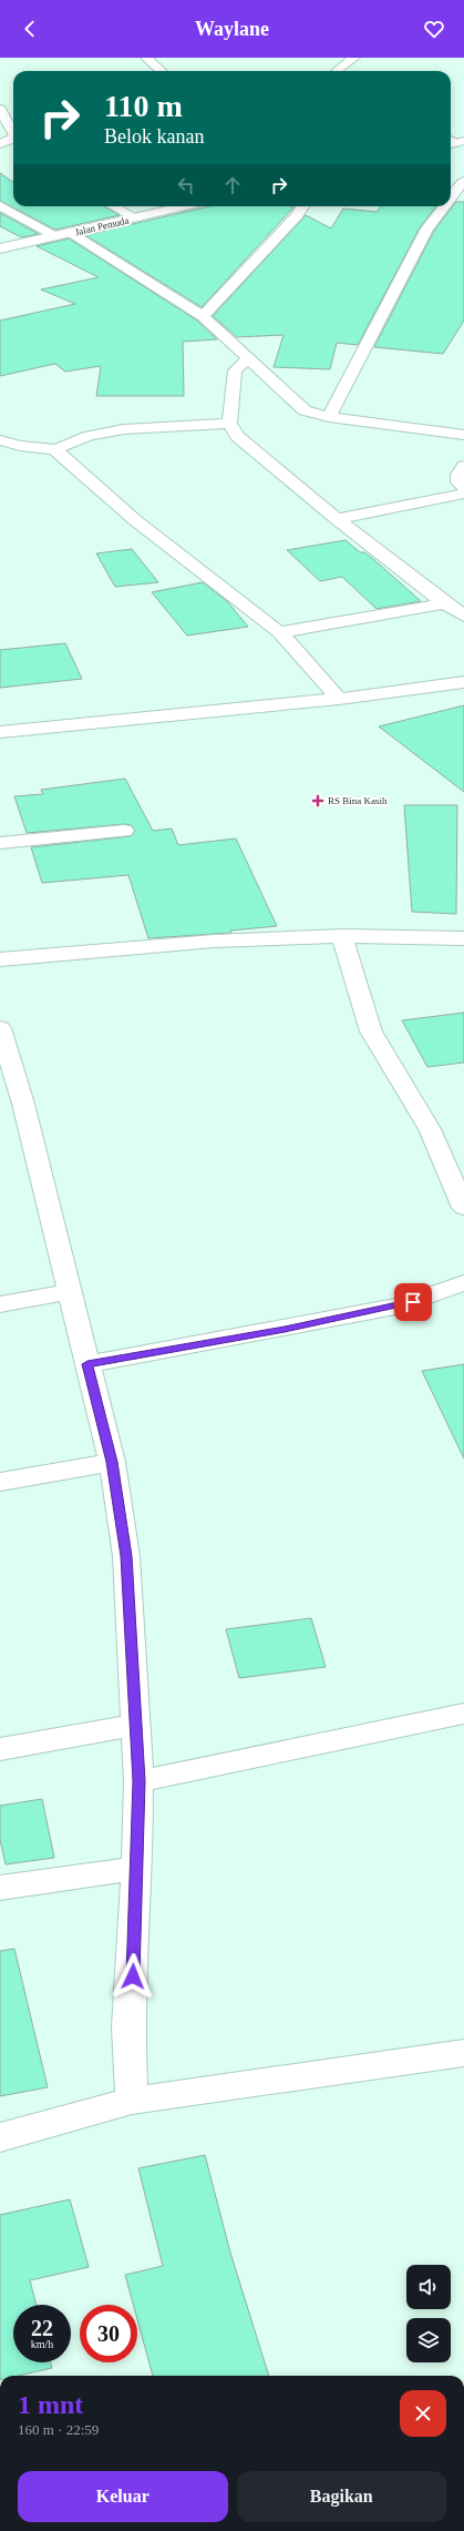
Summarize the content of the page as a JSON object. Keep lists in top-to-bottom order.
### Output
{
  "streets": {
    "street": ["Jalan Pemuda"]
  },
  "places": {
    "health": ["RS Bina Kasih"]
  },
  "page": {
    "header": "Waylane",
    "turn": ["110 m", "Belok kanan"],
    "speed": "22 km/h",
    "limit": "30",
    "heading": ["1 mnt", "160 m · 22:59"],
    "buttons": ["Keluar", "Bagikan"]
  }
}
